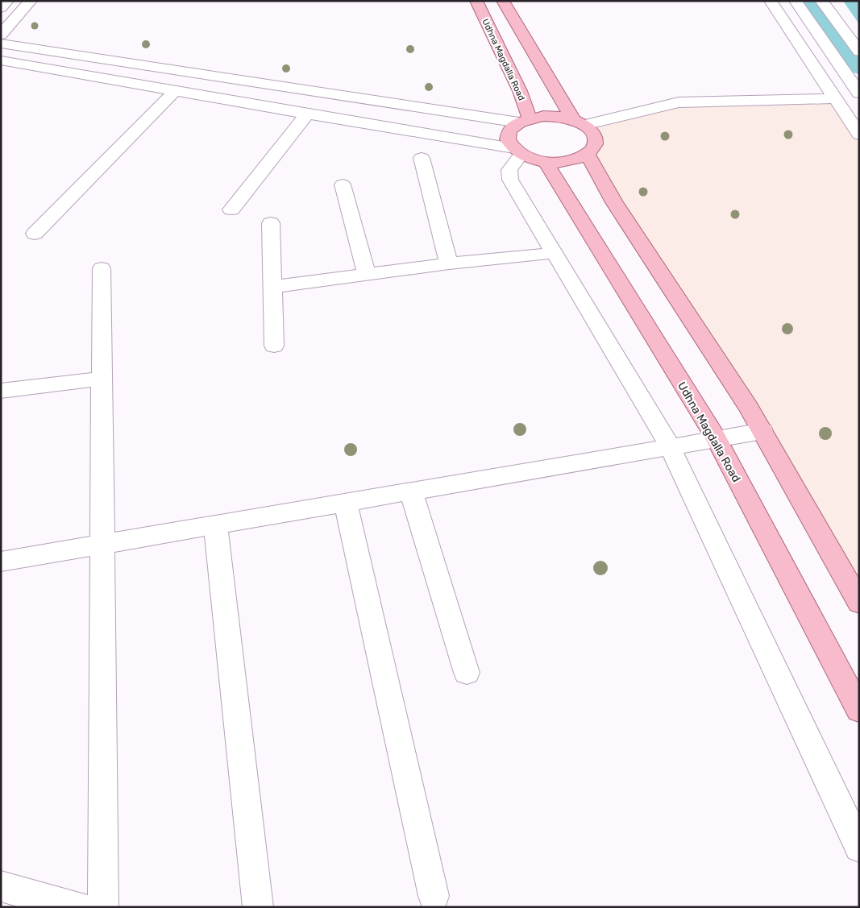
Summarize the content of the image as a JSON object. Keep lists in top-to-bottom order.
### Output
{
  "streets": {
    "main road": ["Udhna Magdalla Road"]
  }
}
